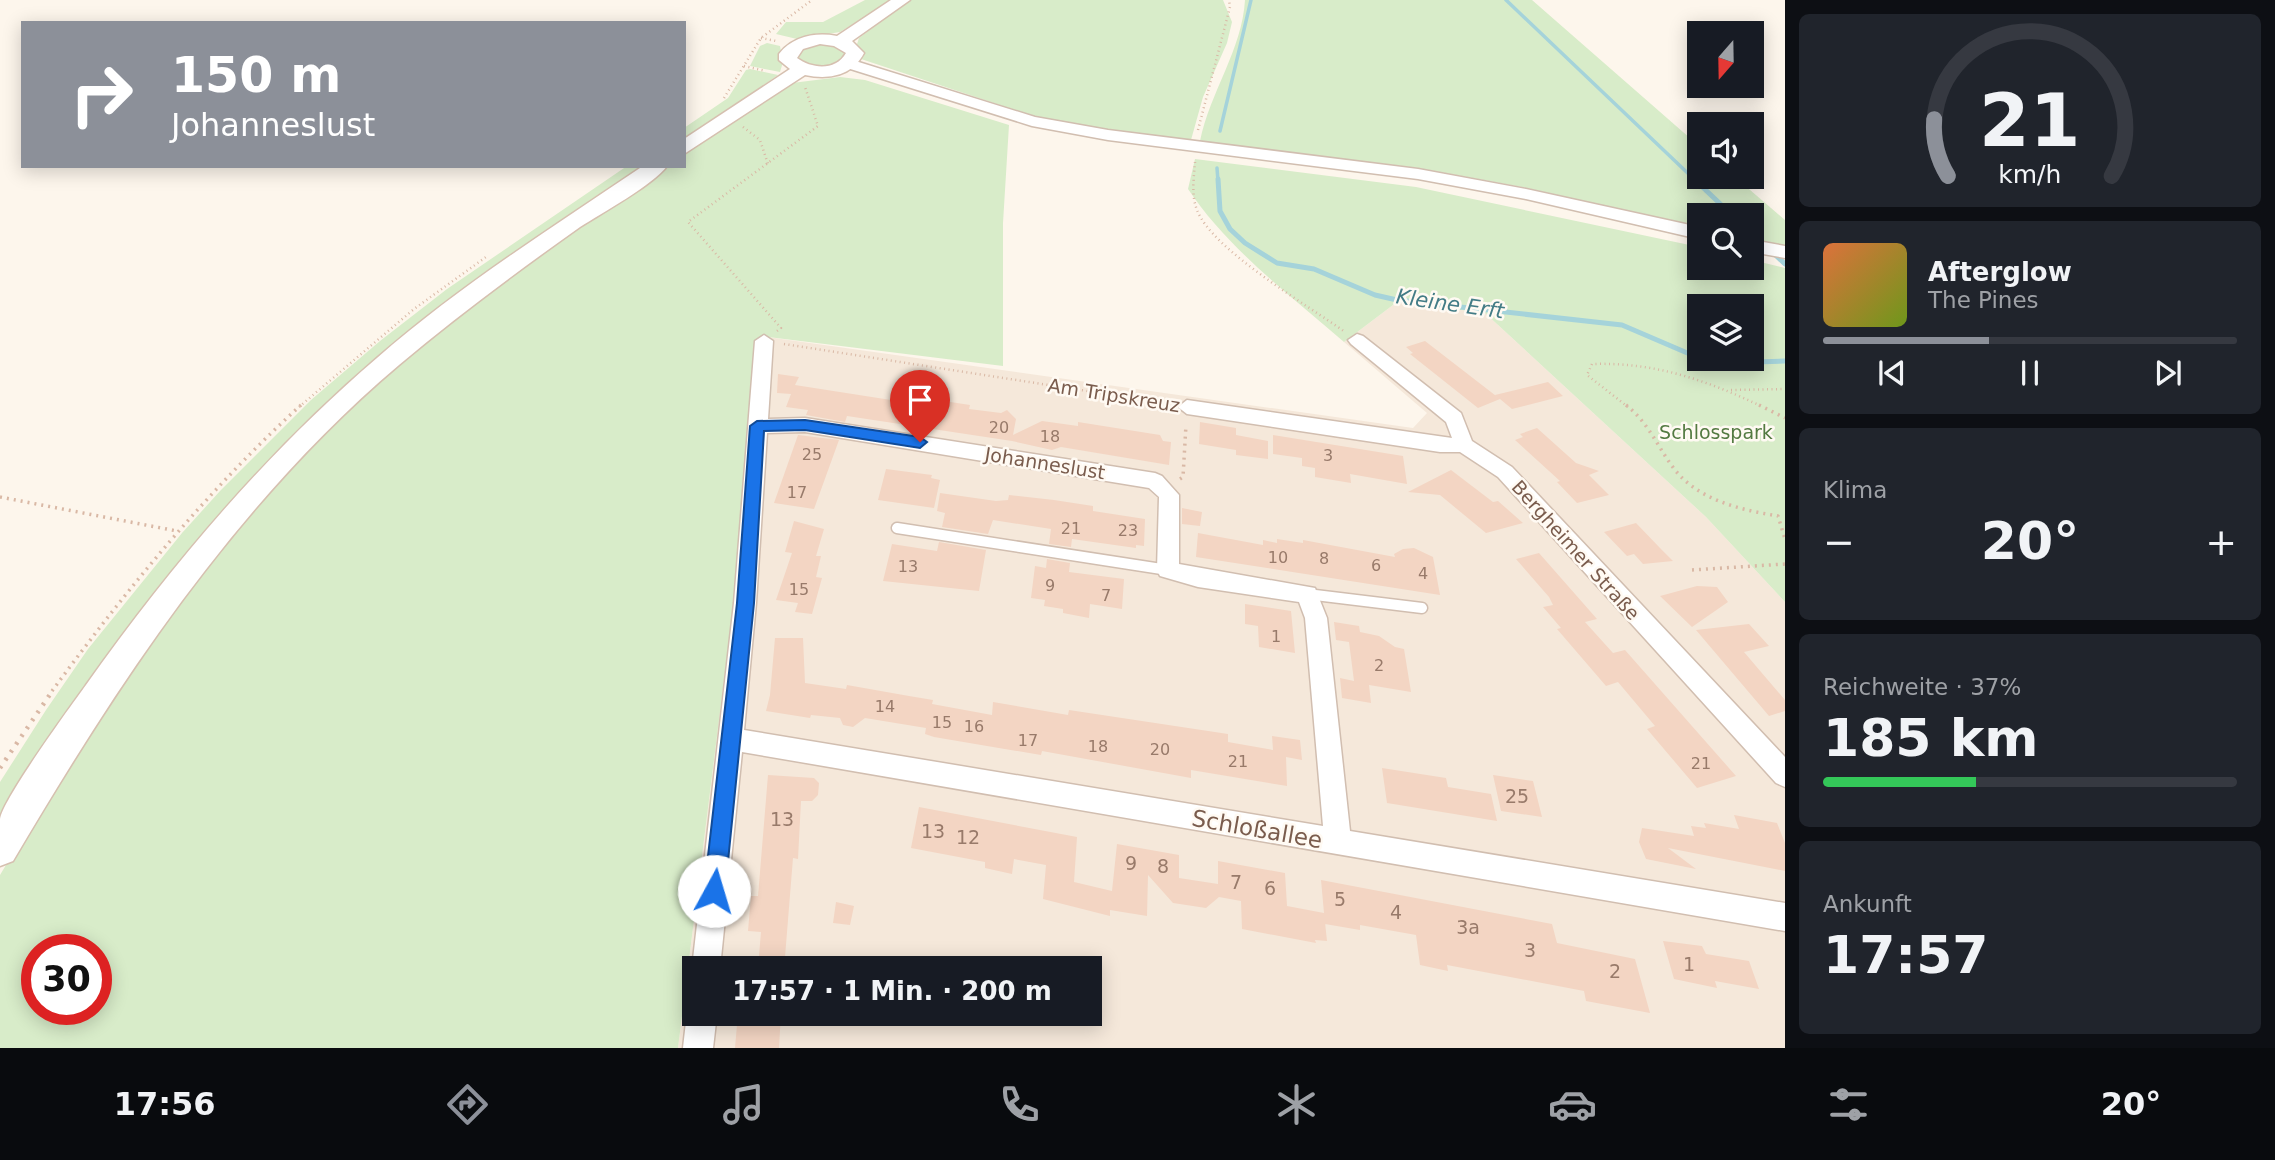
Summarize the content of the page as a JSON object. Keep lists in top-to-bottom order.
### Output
{
  "streets": {
    "street": [
      "Am Tripskreuz",
      "Johanneslust",
      "Bergheimer Straße",
      "Schloßallee"
    ]
  },
  "crossings": [
    ["Am Tripskreuz", "Bergheimer Straße"]
  ],
  "water": ["Kleine Erft"],
  "parks": ["Schlosspark"],
  "house_numbers": [
    "20",
    "18",
    "25",
    "3",
    "17",
    "21",
    "23",
    "10",
    "8",
    "6",
    "13",
    "4",
    "9",
    "15",
    "7",
    "1",
    "2",
    "14",
    "15",
    "16",
    "17",
    "18",
    "20",
    "21",
    "21",
    "25",
    "13",
    "13",
    "12",
    "9",
    "8",
    "7",
    "6",
    "5",
    "4",
    "3a",
    "3",
    "1",
    "2"
  ],
  "north": "bottom",
  "page": {
    "turn": ["150 m", "Johanneslust"],
    "song": ["Afterglow", "The Pines"],
    "tile": [
      "Klima",
      ["Reichweite · 37%", "185 km"],
      ["Ankunft", "17:57"]
    ],
    "heat": ["−", "20°", "+"],
    "limit": "30",
    "trip": "17:57 · 1 Min. · 200 m",
    "tabs": ["17:56", "20°"],
    "gauge": ["21", "km/h"]
  }
}
